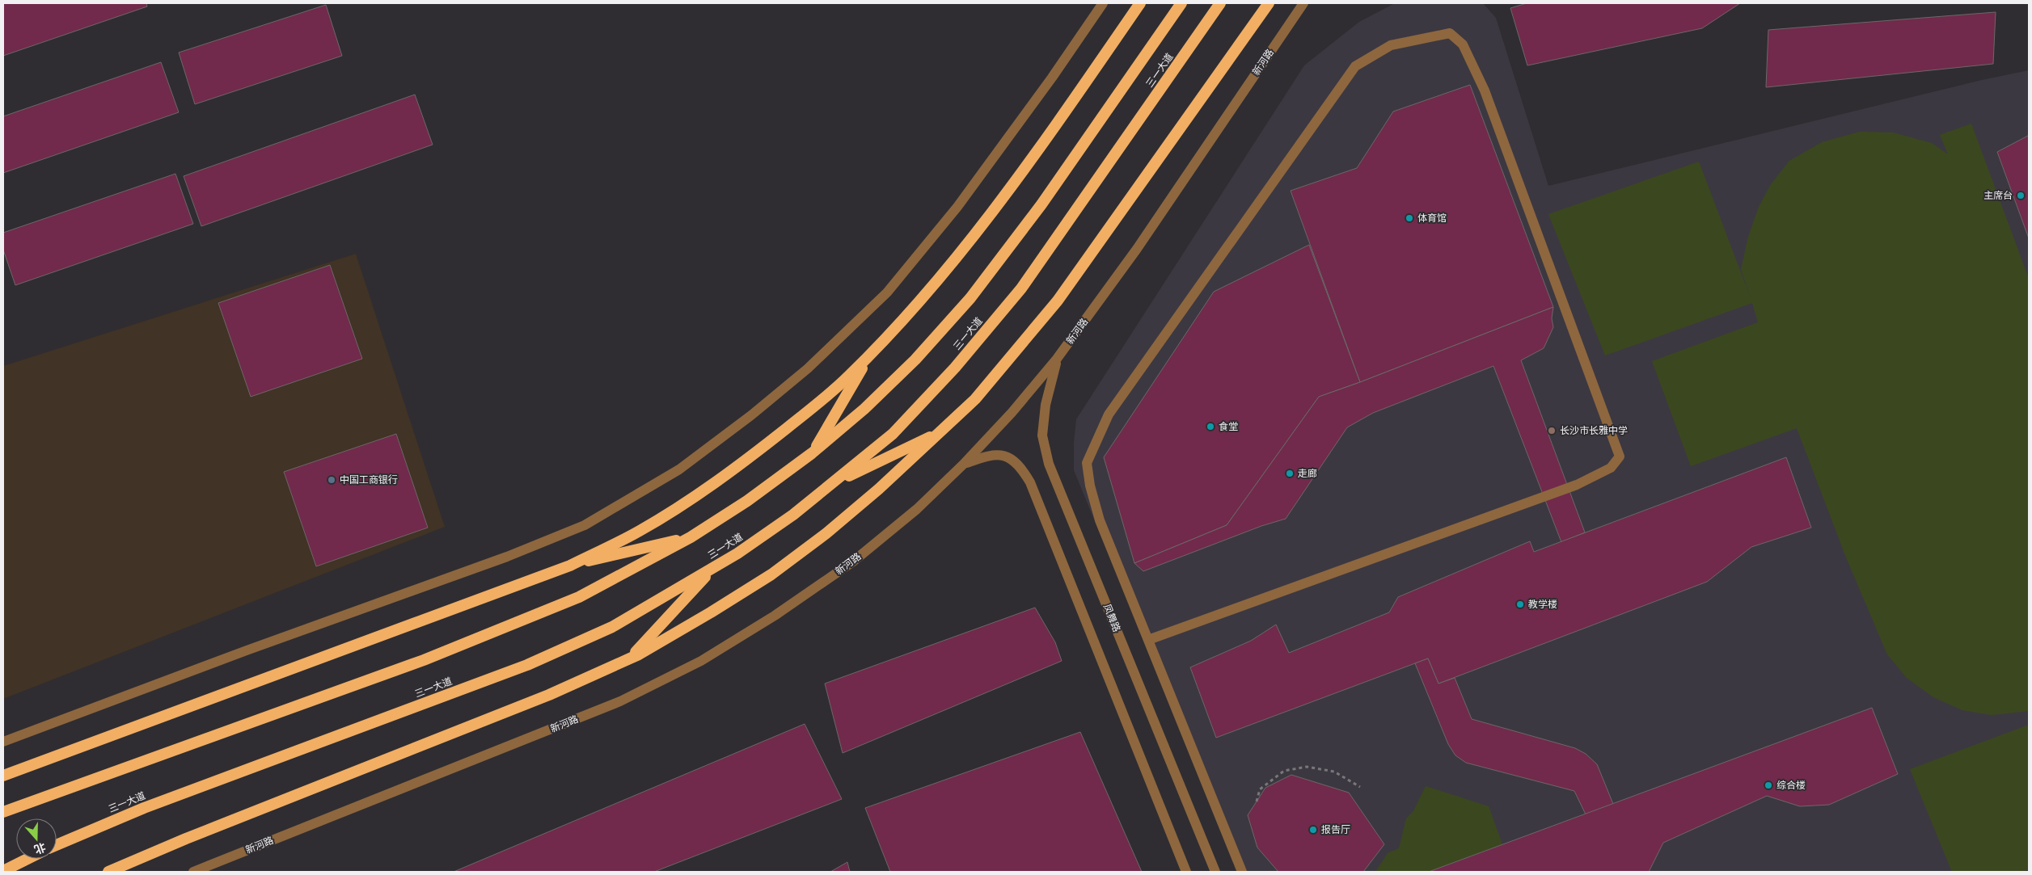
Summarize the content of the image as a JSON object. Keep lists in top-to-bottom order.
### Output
{
  "streets": {
    "highway": ["三一大道"],
    "street": ["新河路", "凤舞路"]
  },
  "crossings": [
    ["新河路", "凤舞路"]
  ],
  "places": [
    "主席台",
    "体育馆",
    "食堂",
    "长沙市长雅中学",
    "走廊",
    "中国工商银行",
    "教学楼",
    "综合楼",
    "报告厅"
  ],
  "north": "bottom"
}
